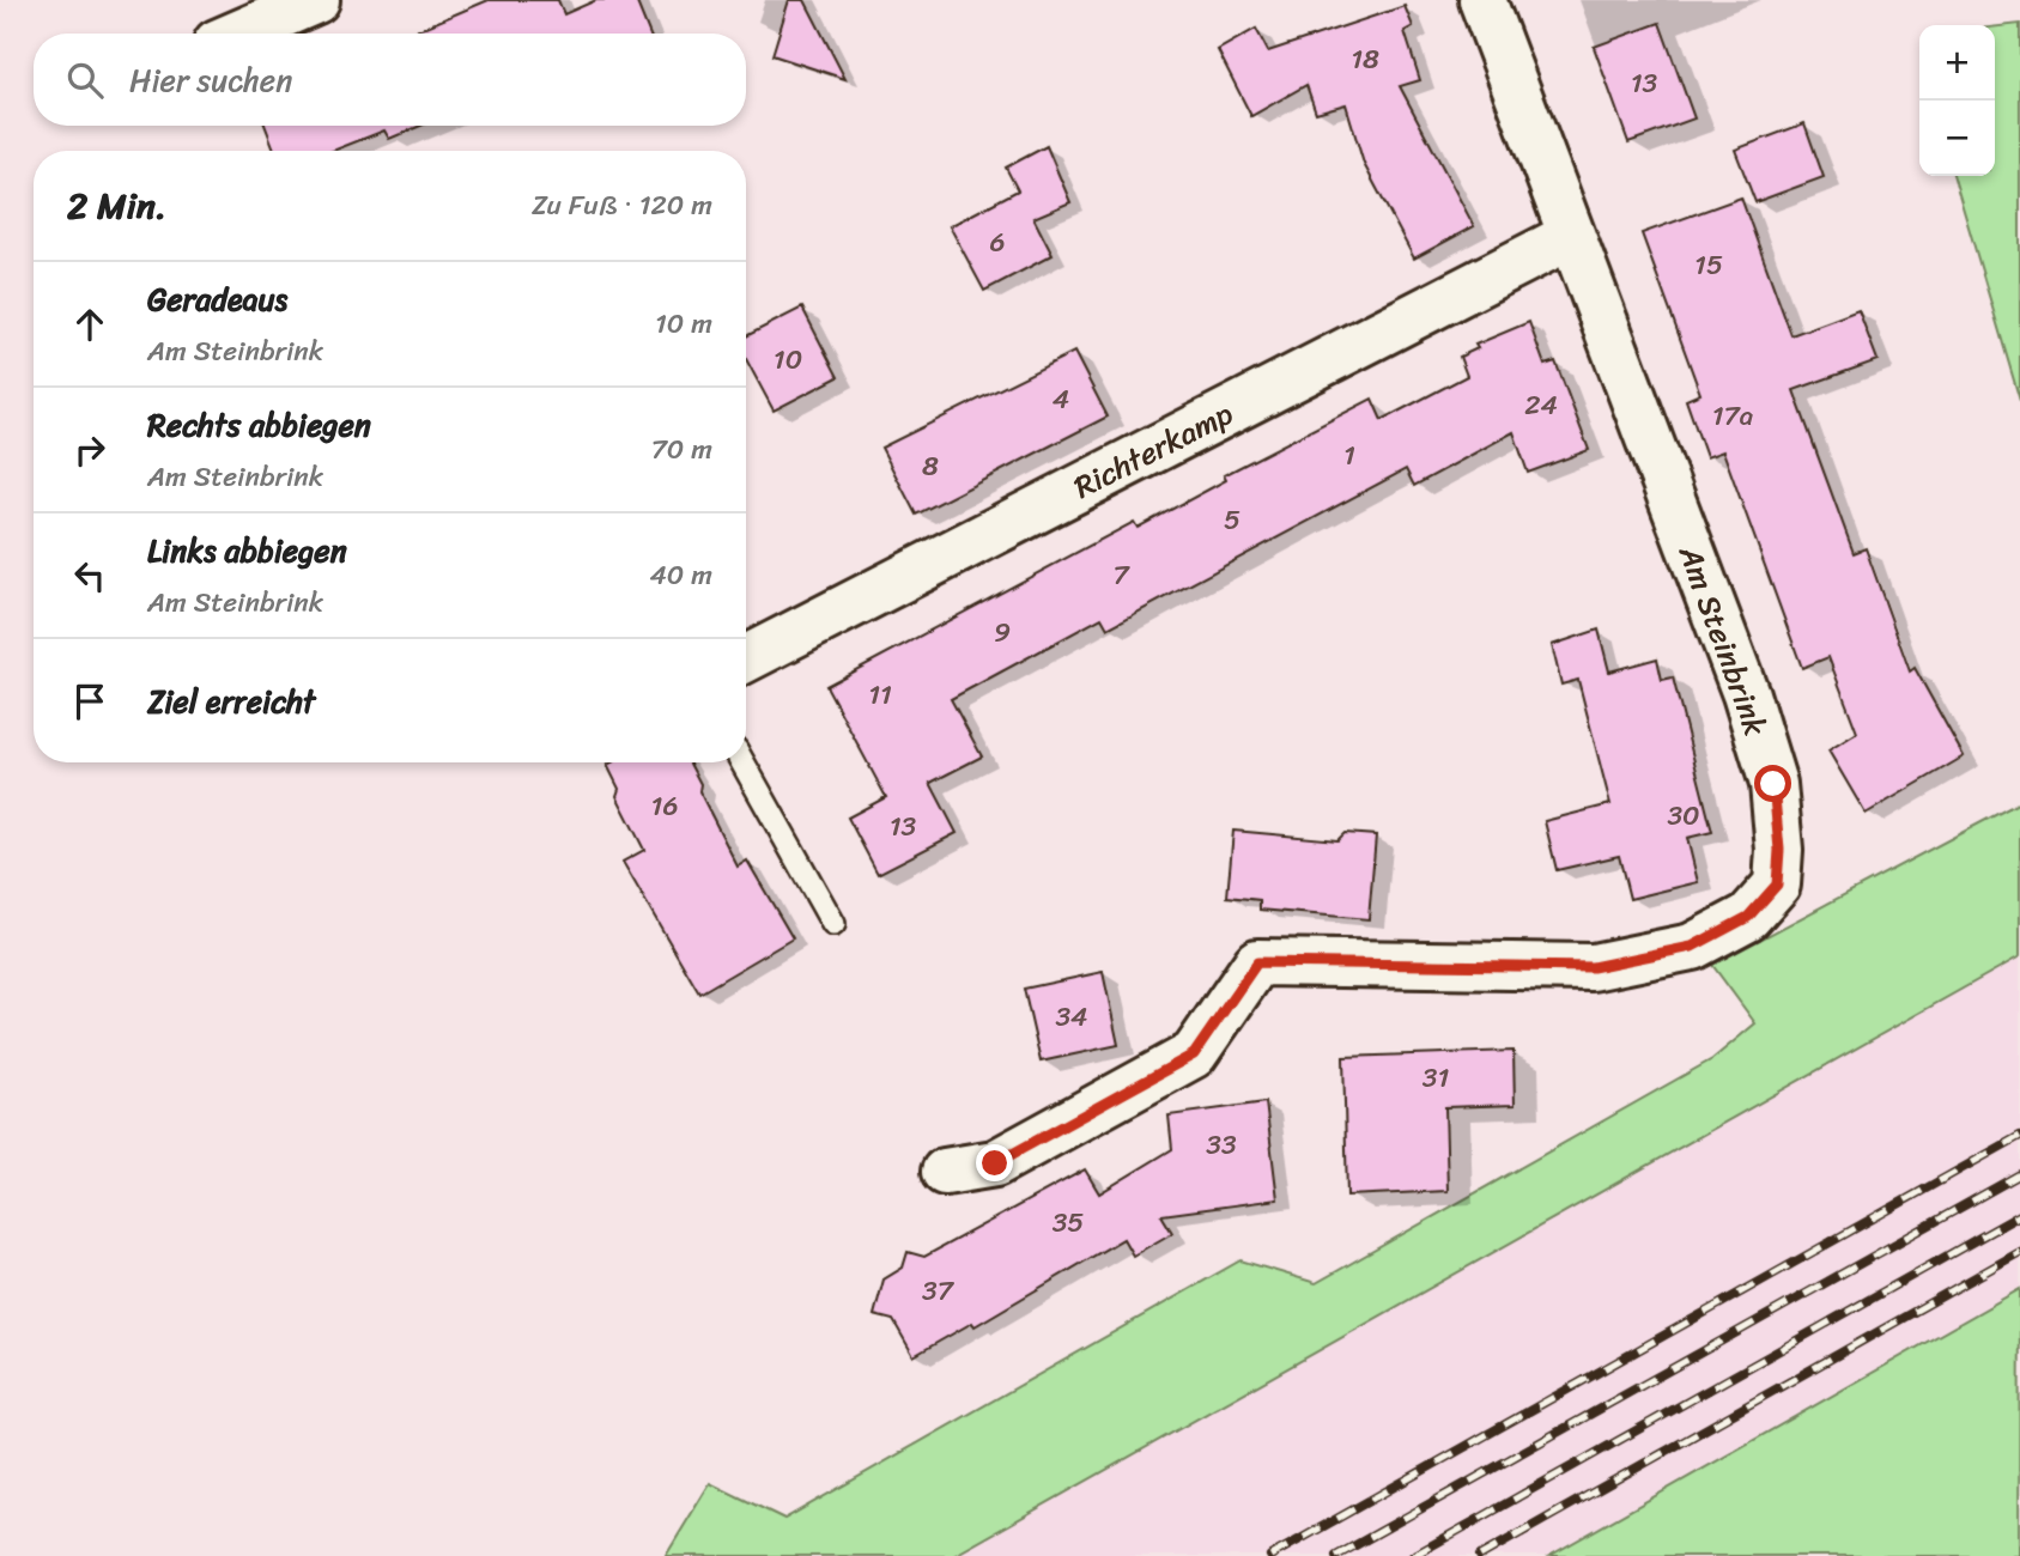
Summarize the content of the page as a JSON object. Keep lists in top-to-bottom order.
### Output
{
  "streets": {
    "street": ["Richterkamp", "Am Steinbrink"]
  },
  "crossings": [
    ["Richterkamp", "Am Steinbrink"]
  ],
  "house_numbers": [
    "18",
    "13",
    "6",
    "15",
    "10",
    "4",
    "24",
    "17a",
    "1",
    "8",
    "5",
    "7",
    "9",
    "11",
    "16",
    "30",
    "13",
    "34",
    "31",
    "33",
    "35",
    "37"
  ],
  "page": {
    "map_buttons": ["+", "−"],
    "search": "Hier suchen",
    "heading": ["2 Min.", "Zu Fuß · 120 m"],
    "list": [
      ["Geradeaus", "Am Steinbrink", "10 m"],
      ["Rechts abbiegen", "Am Steinbrink", "70 m"],
      ["Links abbiegen", "Am Steinbrink", "40 m"],
      "Ziel erreicht"
    ]
  }
}
